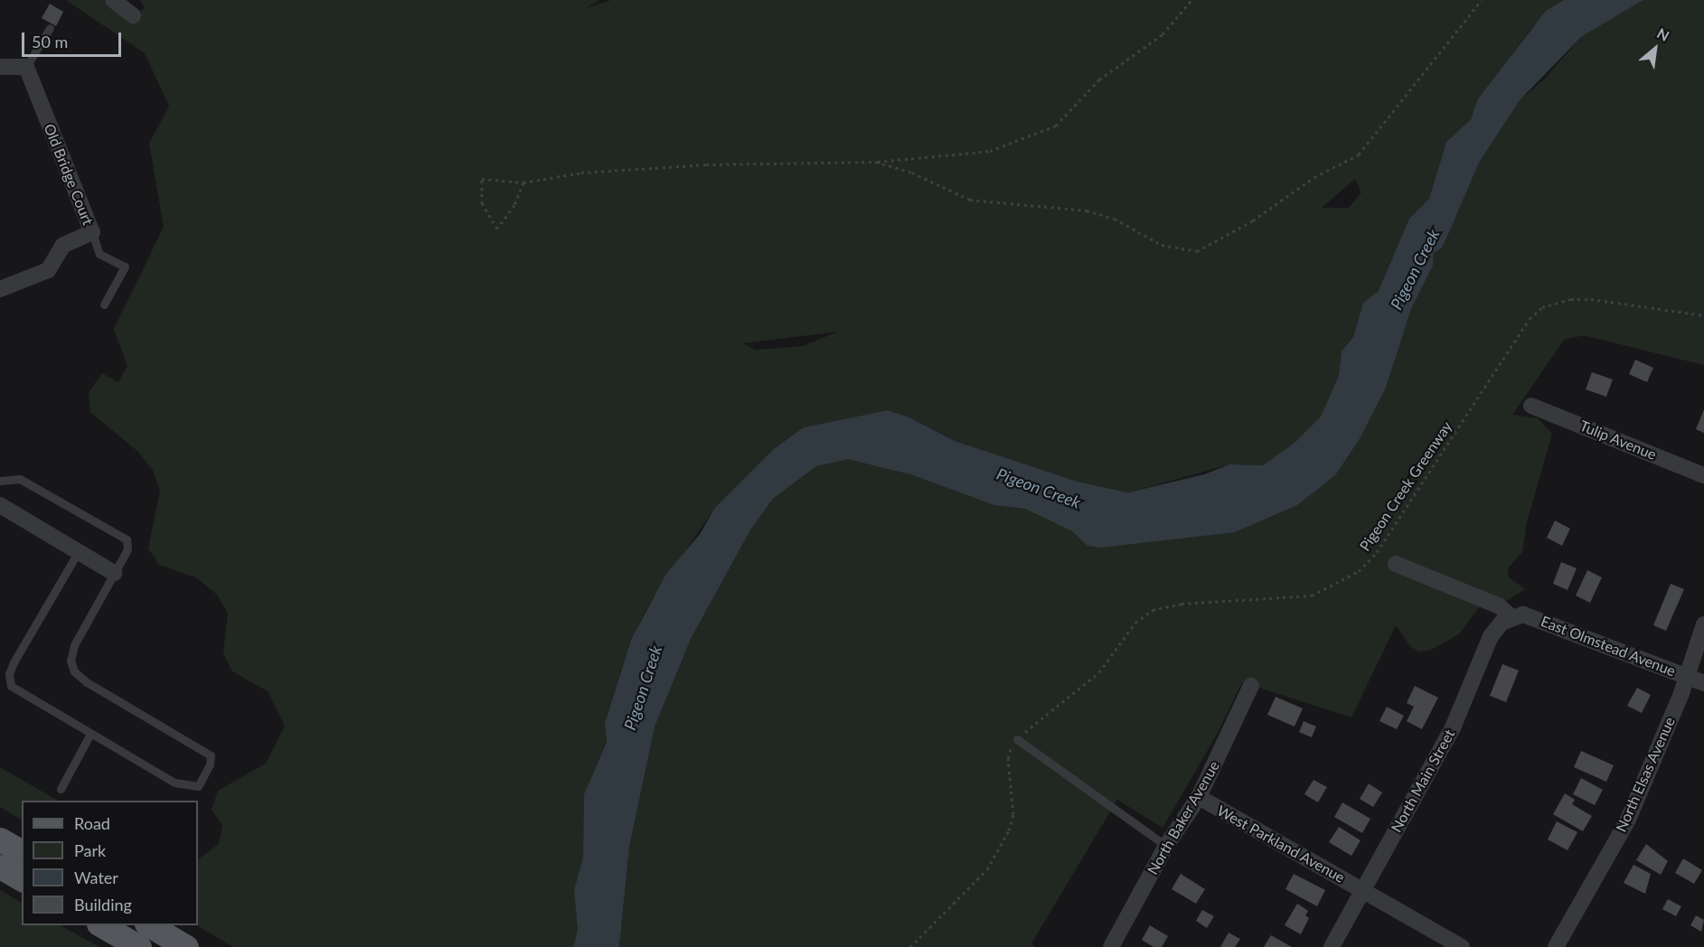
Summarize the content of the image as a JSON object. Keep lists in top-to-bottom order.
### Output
{
  "streets": {
    "street": [
      "Old Bridge Court",
      "Tulip Avenue",
      "East Olmstead Avenue",
      "North Elsas Avenue",
      "North Main Street",
      "North Baker Avenue",
      "West Parkland Avenue"
    ],
    "path": ["Pigeon Creek Greenway"]
  },
  "crossings": [
    ["East Olmstead Avenue", "North Elsas Avenue"],
    ["East Olmstead Avenue", "North Main Street"],
    ["North Main Street", "West Parkland Avenue"],
    ["North Baker Avenue", "West Parkland Avenue"]
  ],
  "water": ["Pigeon Creek"],
  "legend": [
    "Road",
    "Park",
    "Water",
    "Building"
  ],
  "scale_bar": "50 m",
  "north": "top right"
}
